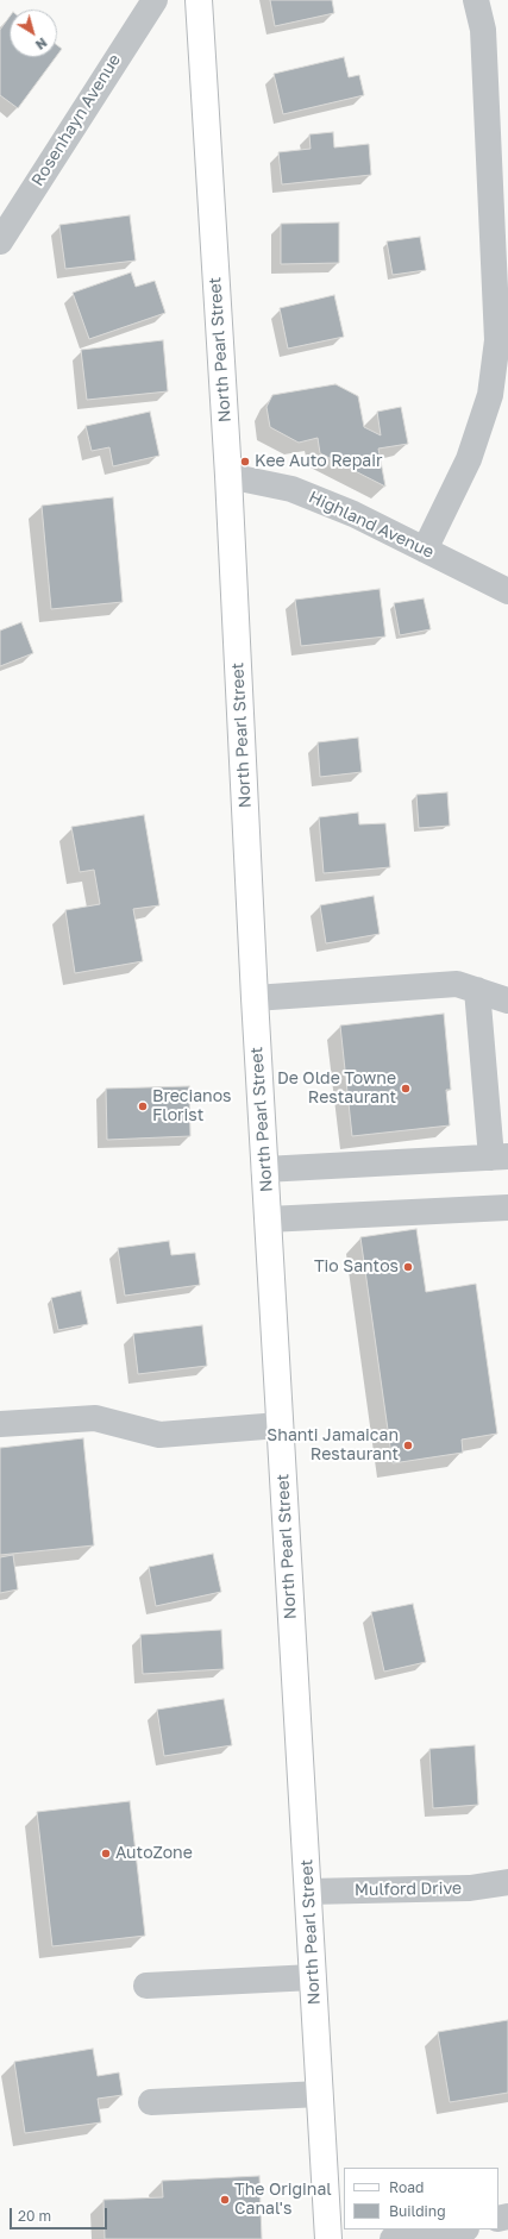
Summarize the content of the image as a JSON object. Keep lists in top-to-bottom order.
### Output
{
  "streets": {
    "main road": ["North Pearl Street"],
    "street": ["Rosenhayn Avenue", "Highland Avenue", "Mulford Drive"]
  },
  "crossings": [
    ["North Pearl Street", "Highland Avenue"],
    ["North Pearl Street", "Mulford Drive"]
  ],
  "places": [
    "Kee Auto Repair",
    "De Olde Towne Restaurant",
    "Brecianos Florist",
    "Tio Santos",
    "Shanti Jamaican Restaurant",
    "AutoZone",
    "The Original Canal's"
  ],
  "legend": ["Road", "Building"],
  "scale_bar": "20 m",
  "north": "bottom right"
}
